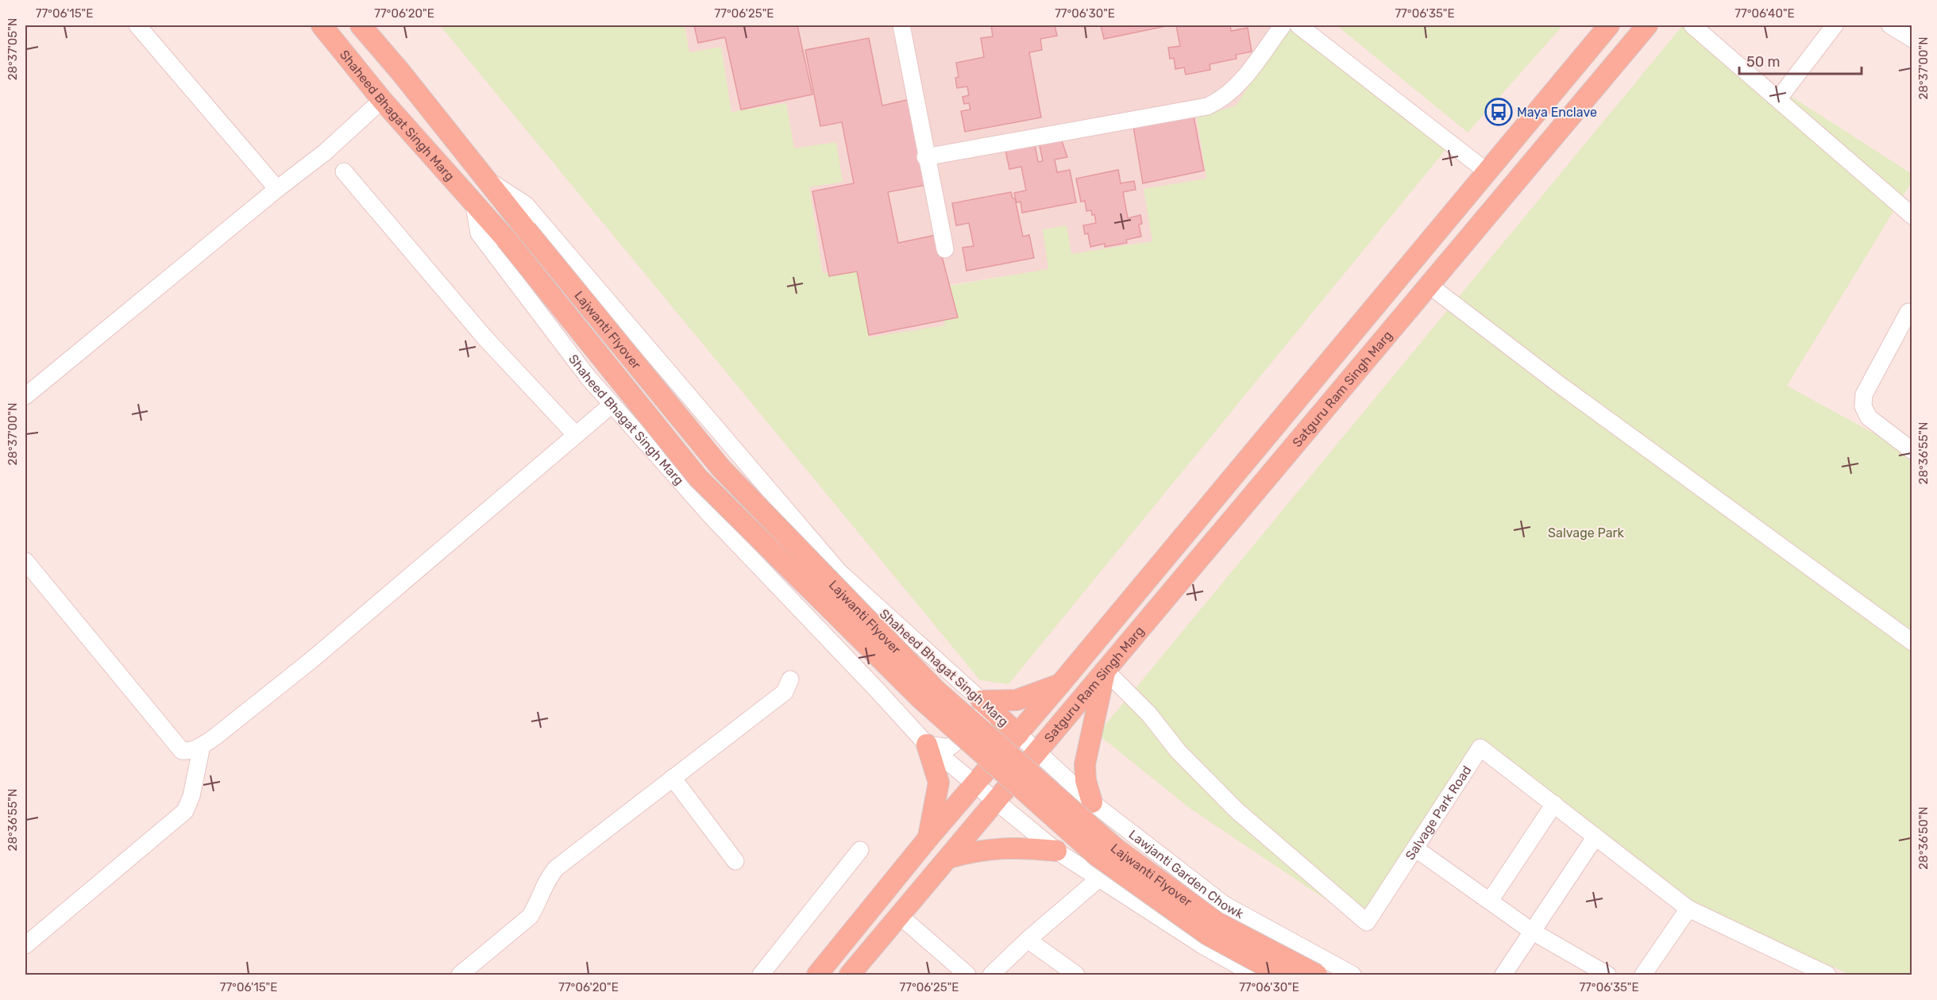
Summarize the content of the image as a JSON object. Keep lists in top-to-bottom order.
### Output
{
  "streets": {
    "main road": ["Shaheed Bhagat Singh Marg", "Lajwanti Flyover", "Satguru Ram Singh Marg"],
    "street": ["Salvage Park Road", "Lawjanti Garden Chowk"]
  },
  "crossings": [
    ["Shaheed Bhagat Singh Marg", "Lajwanti Flyover"],
    ["Shaheed Bhagat Singh Marg", "Satguru Ram Singh Marg"],
    ["Shaheed Bhagat Singh Marg", "Lawjanti Garden Chowk"],
    ["Satguru Ram Singh Marg", "Salvage Park Road"],
    ["Satguru Ram Singh Marg", "Lawjanti Garden Chowk"]
  ],
  "parks": ["Salvage Park"],
  "places": {
    "bus stop": ["Maya Enclave"]
  },
  "scale_bar": "50 m",
  "coordinates": [
    "77°06'15\"E",
    "77°06'20\"E",
    "77°06'25\"E",
    "77°06'30\"E",
    "77°06'35\"E",
    "77°06'40\"E",
    "28°37'05\"N",
    "28°37'00\"N",
    "28°36'55\"N",
    "28°36'50\"N"
  ]
}
